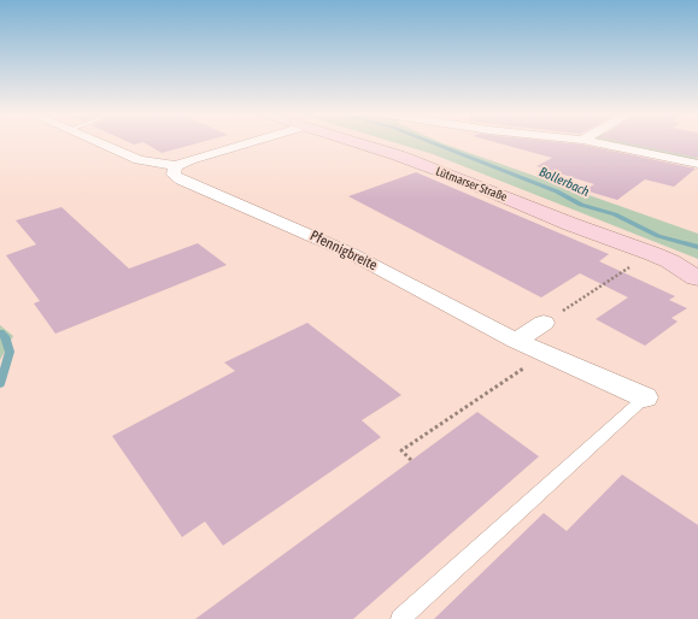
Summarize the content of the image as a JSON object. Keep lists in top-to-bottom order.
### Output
{
  "streets": {
    "main road": ["Lütmarser Straße"],
    "street": ["Pfennigbreite"]
  },
  "water": ["Bollerbach"]
}
